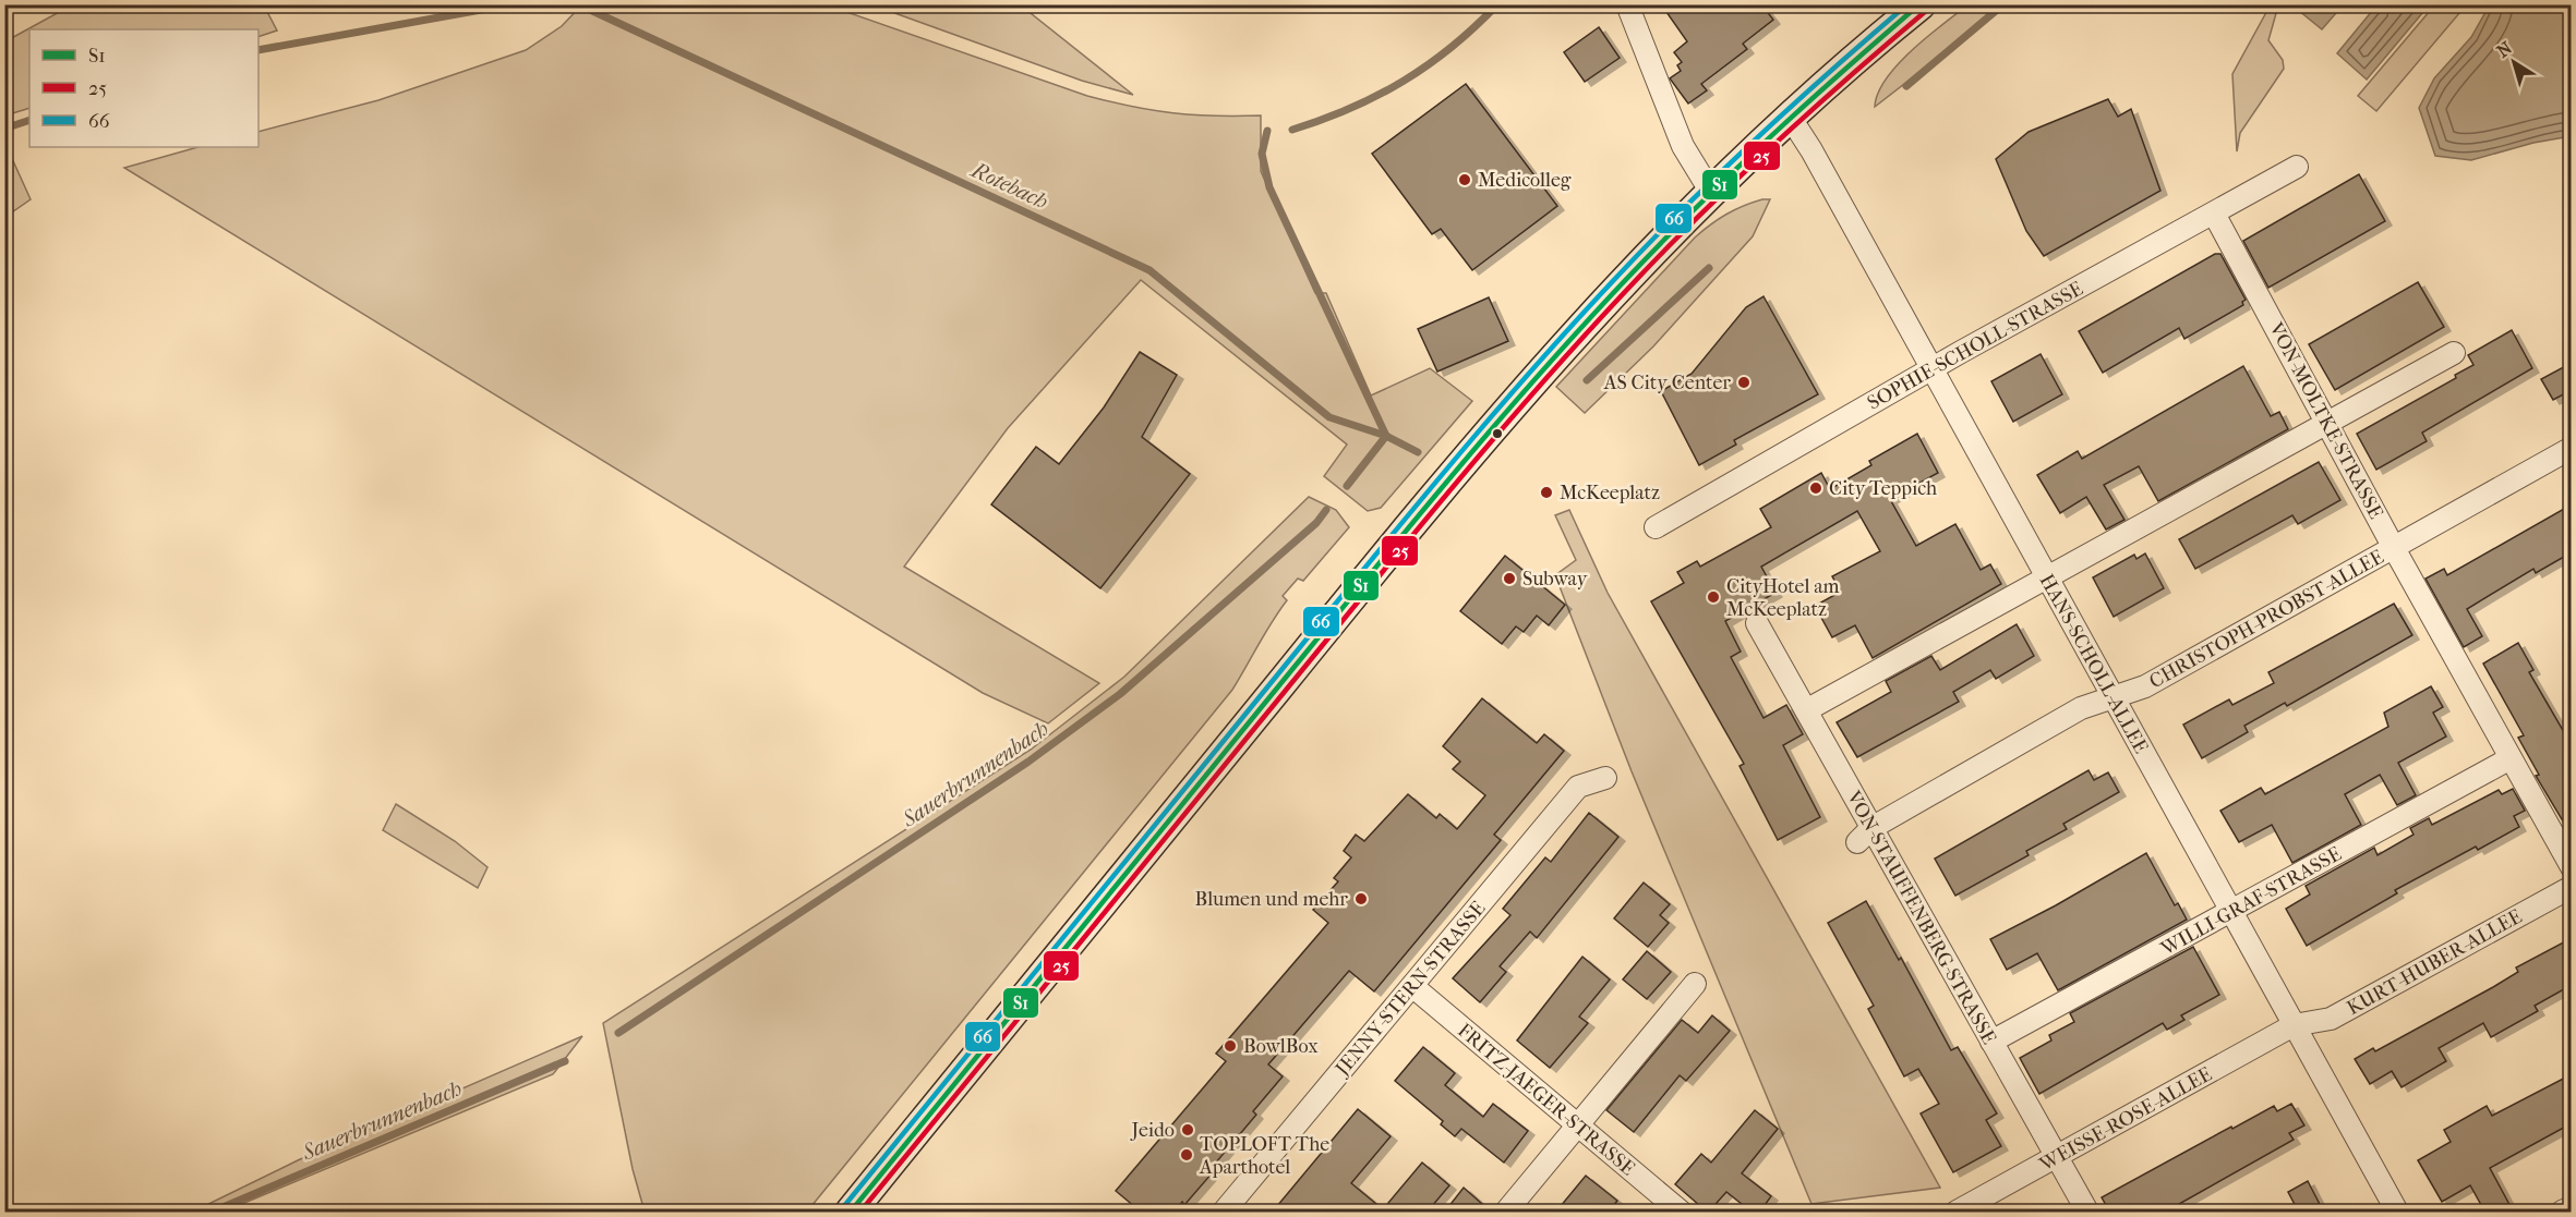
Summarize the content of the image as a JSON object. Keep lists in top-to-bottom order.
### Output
{
  "streets": {
    "street": [
      "SOPHIE-SCHOLL-STRASSE",
      "VON-MOLTKE-STRASSE",
      "CHRISTOPH-PROBST-ALLEE",
      "HANS-SCHOLL-ALLEE",
      "WILLI-GRAF-STRASSE",
      "VON-STAUFFENBERG-STRASSE",
      "KURT-HUBER-ALLEE",
      "JENNY-STERN-STRASSE",
      "FRITZ-JAEGER-STRASSE",
      "WEISSE-ROSE-ALLEE"
    ]
  },
  "crossings": [
    ["SOPHIE-SCHOLL-STRASSE", "VON-MOLTKE-STRASSE"],
    ["SOPHIE-SCHOLL-STRASSE", "HANS-SCHOLL-ALLEE"],
    ["VON-MOLTKE-STRASSE", "CHRISTOPH-PROBST-ALLEE"],
    ["VON-MOLTKE-STRASSE", "WILLI-GRAF-STRASSE"],
    ["CHRISTOPH-PROBST-ALLEE", "HANS-SCHOLL-ALLEE"],
    ["CHRISTOPH-PROBST-ALLEE", "VON-STAUFFENBERG-STRASSE"],
    ["HANS-SCHOLL-ALLEE", "WILLI-GRAF-STRASSE"],
    ["HANS-SCHOLL-ALLEE", "KURT-HUBER-ALLEE"],
    ["HANS-SCHOLL-ALLEE", "WEISSE-ROSE-ALLEE"],
    ["WILLI-GRAF-STRASSE", "VON-STAUFFENBERG-STRASSE"],
    ["VON-STAUFFENBERG-STRASSE", "WEISSE-ROSE-ALLEE"],
    ["KURT-HUBER-ALLEE", "WEISSE-ROSE-ALLEE"],
    ["JENNY-STERN-STRASSE", "FRITZ-JAEGER-STRASSE"]
  ],
  "water": ["Rotebach", "Sauerbrunnenbach"],
  "places": [
    "Medicolleg",
    "AS City Center",
    "City Teppich",
    "McKeeplatz",
    "Subway",
    "CityHotel am McKeeplatz",
    "Blumen und mehr",
    "BowlBox",
    "Jeido",
    "TOPLOFT The Aparthotel"
  ],
  "lines": ["transit line S1", "transit line 66", "transit line 25"],
  "legend": ["S1", "25", "66"],
  "north": "top left"
}
